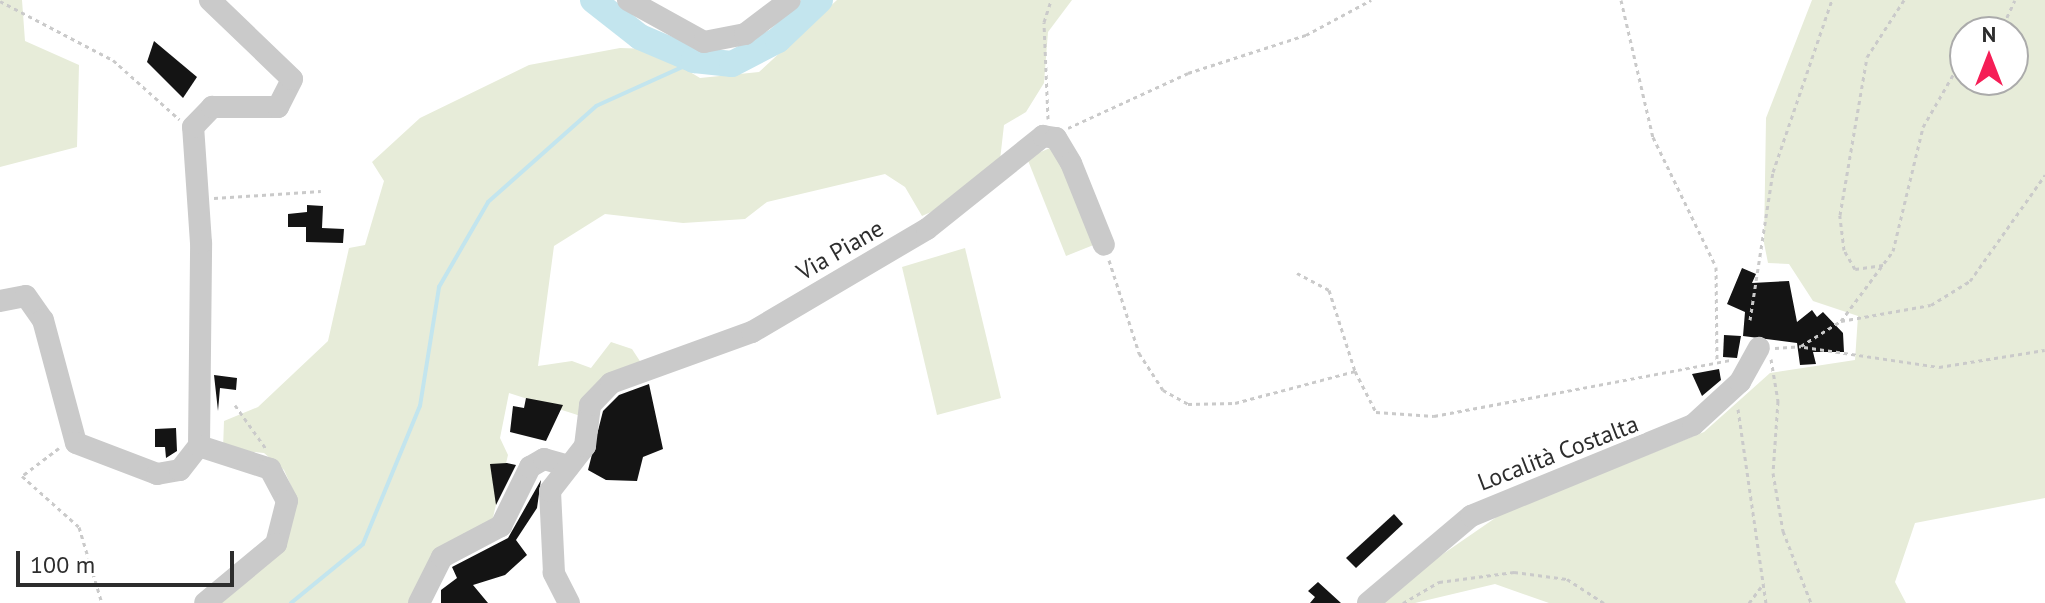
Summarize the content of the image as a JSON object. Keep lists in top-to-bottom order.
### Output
{
  "streets": {
    "street": ["Via Piane", "Località Costalta"]
  },
  "scale_bar": "100 m",
  "north": "top"
}
